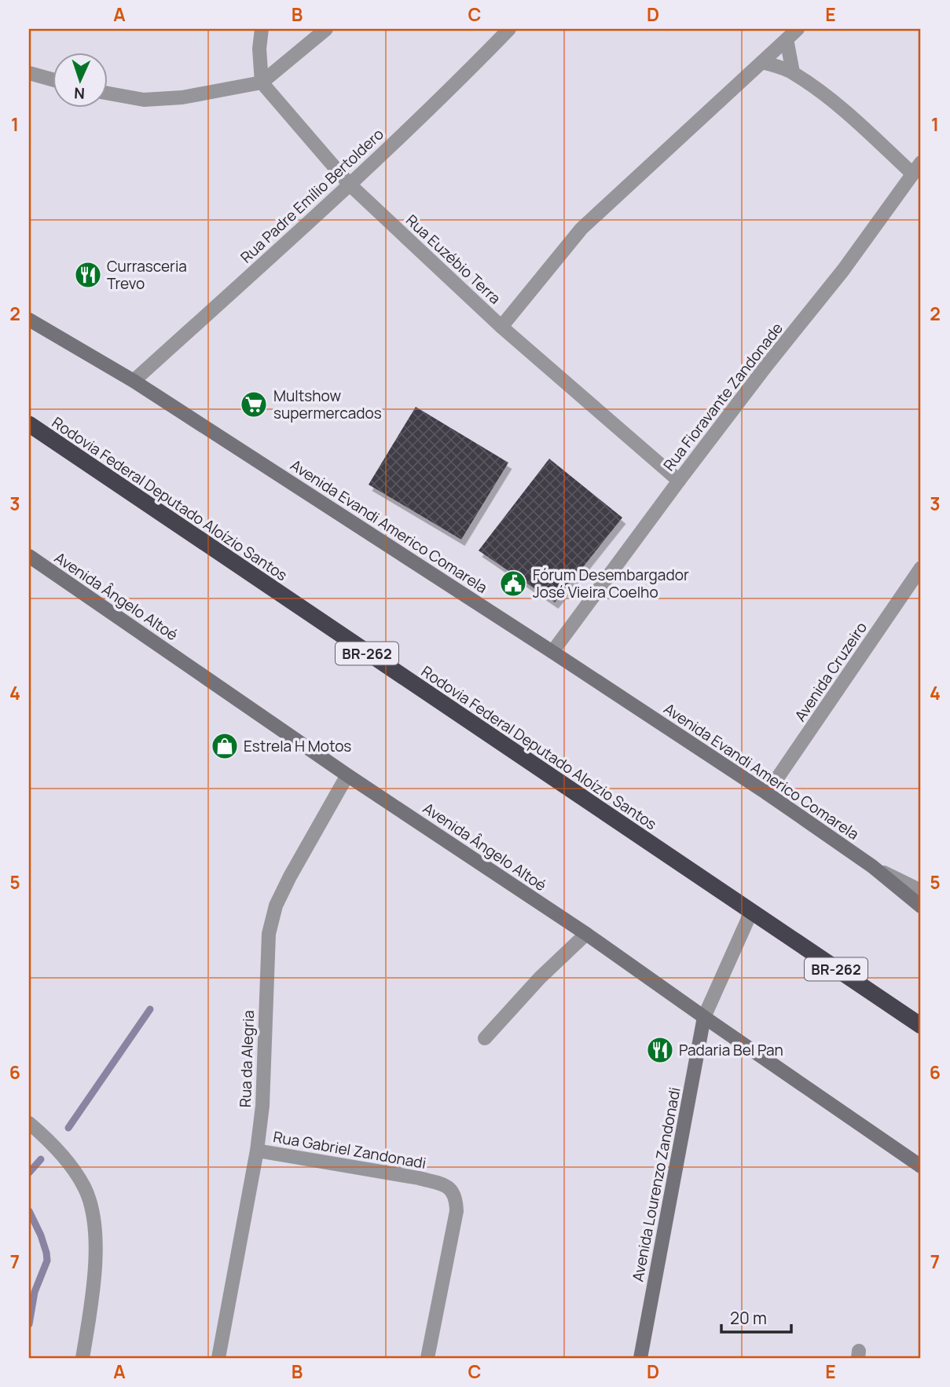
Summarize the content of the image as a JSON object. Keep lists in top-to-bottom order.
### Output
{
  "streets": {
    "highway": ["Rodovia Federal Deputado Aloízio Santos", "BR-262"],
    "street": [
      "Rua Padre Emílio Bertoldero",
      "Rua Euzébio Terra",
      "Rua Fioravante Zandonade",
      "Avenida Evandi Americo Comarela",
      "Avenida Ângelo Altoé",
      "Avenida Cruzeiro",
      "Rua da Alegria",
      "Rua Gabriel Zandonadi",
      "Avenida Lourenzo Zandonadi"
    ]
  },
  "crossings": [
    ["Rua Padre Emílio Bertoldero", "Rua Euzébio Terra"],
    ["Rua Padre Emílio Bertoldero", "Avenida Evandi Americo Comarela"],
    ["Rua Euzébio Terra", "Rua Fioravante Zandonade"],
    ["Rua Fioravante Zandonade", "Avenida Evandi Americo Comarela"],
    ["Avenida Evandi Americo Comarela", "Avenida Cruzeiro"],
    ["Avenida Ângelo Altoé", "Rua da Alegria"],
    ["Avenida Ângelo Altoé", "Avenida Lourenzo Zandonadi"],
    ["Rua da Alegria", "Rua Gabriel Zandonadi"]
  ],
  "places": {
    "restaurant": ["Currasceria Trevo", "Padaria Bel Pan"],
    "supermarket": ["Multshow supermercados"],
    "public building": ["Fórum Desembargador José Vieira Coelho"],
    "shop": ["Estrela H Motos"]
  },
  "scale_bar": "20 m",
  "north": "bottom",
  "grid": {
    "columns": [
      "A",
      "B",
      "C",
      "D",
      "E"
    ],
    "rows": [
      "1",
      "2",
      "3",
      "4",
      "5",
      "6",
      "7"
    ]
  }
}
